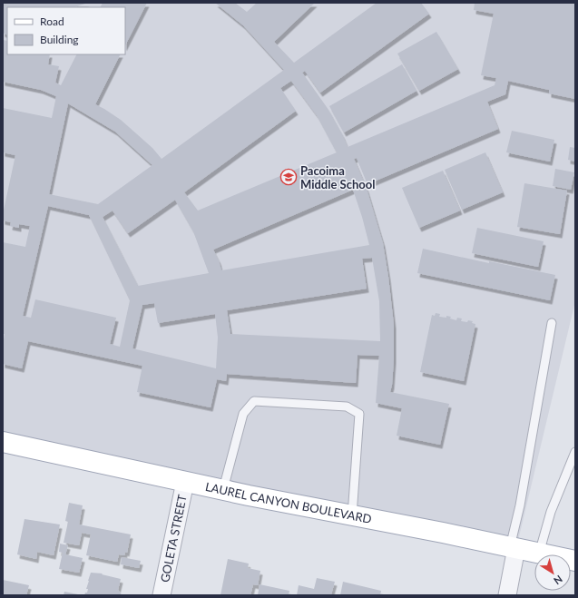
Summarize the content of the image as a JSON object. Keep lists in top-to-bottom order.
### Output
{
  "streets": {
    "main road": ["LAUREL CANYON BOULEVARD"],
    "street": ["GOLETA STREET"]
  },
  "crossings": [
    ["LAUREL CANYON BOULEVARD", "GOLETA STREET"]
  ],
  "places": {
    "school or university": ["Pacoima Middle School"]
  },
  "legend": ["Road", "Building"],
  "north": "bottom right"
}
